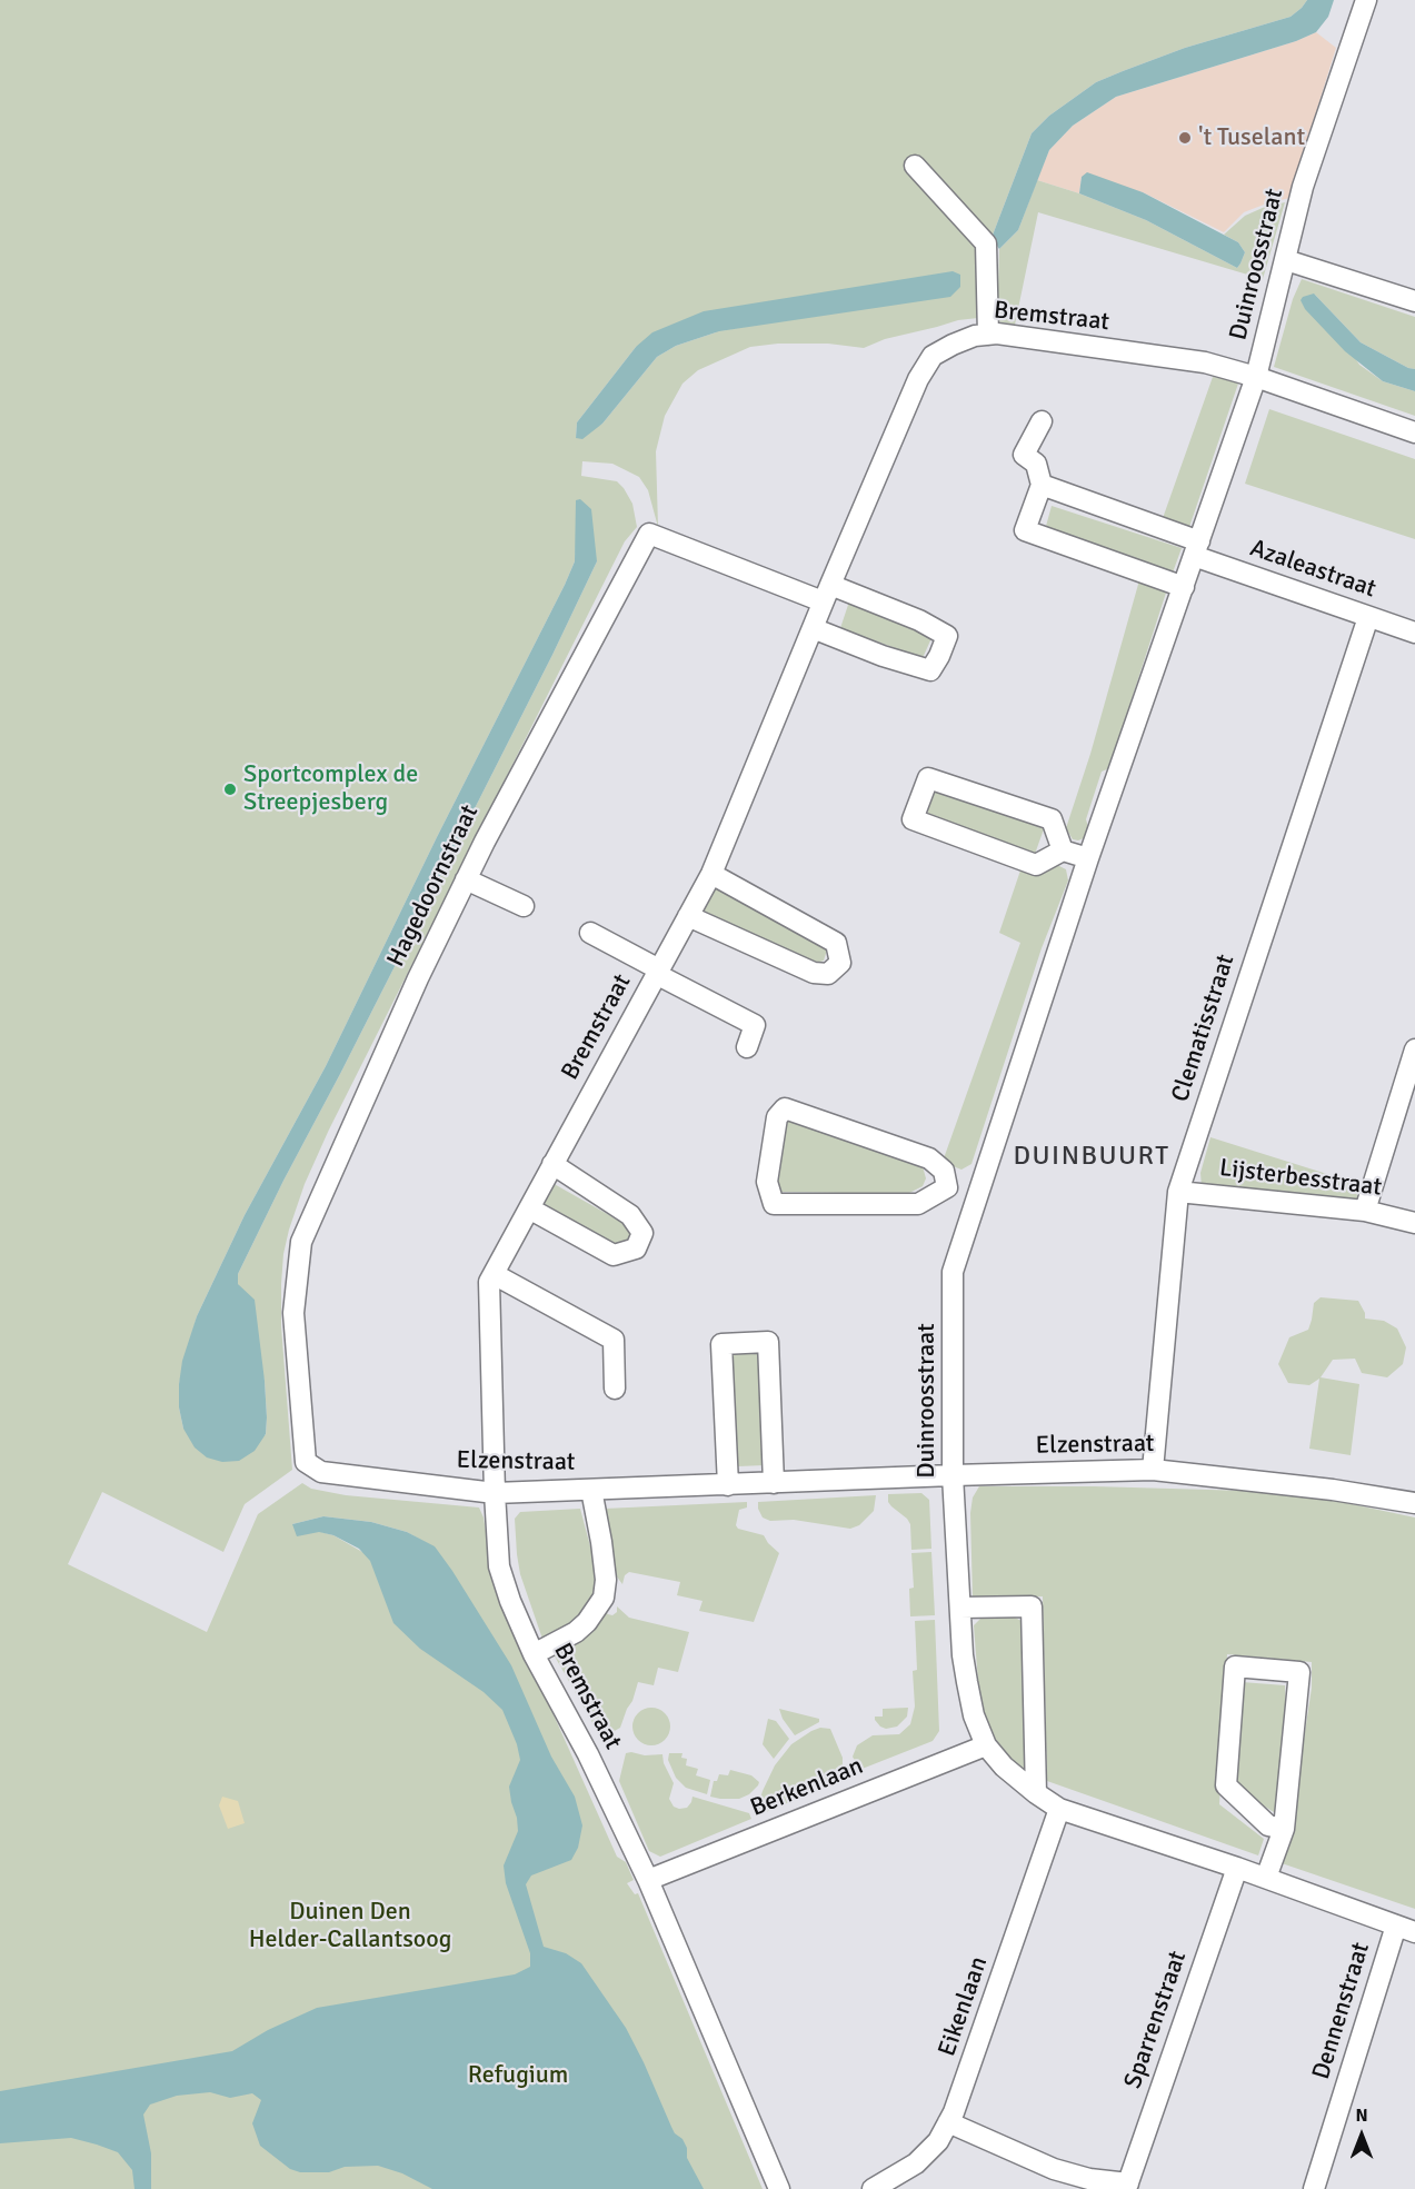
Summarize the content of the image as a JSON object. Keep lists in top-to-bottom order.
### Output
{
  "streets": {
    "street": [
      "Duinroosstraat",
      "Bremstraat",
      "Azaleastraat",
      "Hagedoornstraat",
      "Clematisstraat",
      "Lijsterbesstraat",
      "Elzenstraat",
      "Berkenlaan",
      "Eikenlaan",
      "Dennenstraat",
      "Sparrenstraat"
    ]
  },
  "crossings": [
    ["Duinroosstraat", "Bremstraat"],
    ["Duinroosstraat", "Azaleastraat"],
    ["Duinroosstraat", "Elzenstraat"],
    ["Duinroosstraat", "Berkenlaan"],
    ["Duinroosstraat", "Eikenlaan"],
    ["Duinroosstraat", "Dennenstraat"],
    ["Duinroosstraat", "Sparrenstraat"],
    ["Bremstraat", "Hagedoornstraat"],
    ["Bremstraat", "Elzenstraat"],
    ["Bremstraat", "Berkenlaan"],
    ["Azaleastraat", "Clematisstraat"],
    ["Hagedoornstraat", "Elzenstraat"],
    ["Clematisstraat", "Lijsterbesstraat"],
    ["Clematisstraat", "Elzenstraat"]
  ],
  "districts": ["DUINBUURT"],
  "parks": ["Duinen Den Helder-Callantsoog", "Refugium"],
  "places": ["'t Tuselant", "Sportcomplex de Streepjesberg"],
  "north": "top"
}
